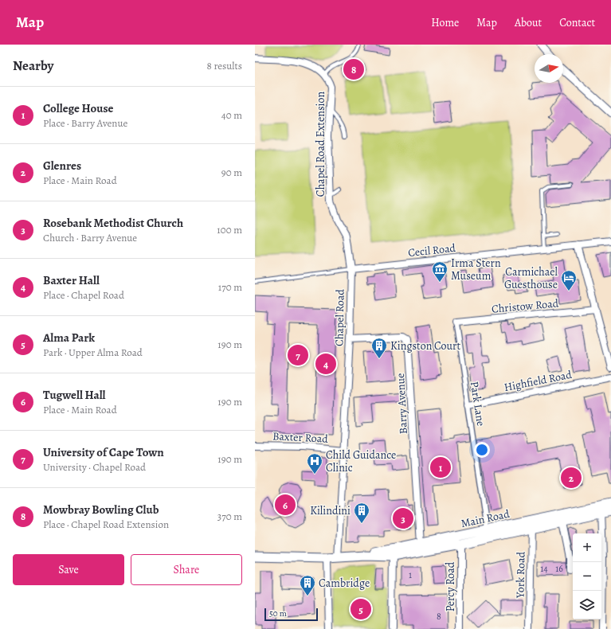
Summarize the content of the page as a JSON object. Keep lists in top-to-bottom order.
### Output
{
  "streets": {
    "main road": ["Main Road"],
    "street": [
      "Chapel Road Extension",
      "Cecil Road",
      "Christow Road",
      "Chapel Road",
      "Highfield Road",
      "Barry Avenue",
      "Park Lane",
      "Baxter Road",
      "York Road",
      "Percy Road"
    ]
  },
  "crossings": [
    ["Chapel Road Extension", "Cecil Road"],
    ["Chapel Road Extension", "Chapel Road"],
    ["Cecil Road", "Chapel Road"],
    ["Christow Road", "Park Lane"],
    ["Chapel Road", "Barry Avenue"],
    ["Chapel Road", "Baxter Road"],
    ["Chapel Road", "Main Road"],
    ["Highfield Road", "Park Lane"],
    ["Barry Avenue", "Main Road"],
    ["Main Road", "York Road"],
    ["Main Road", "Percy Road"]
  ],
  "places": {
    "museum": ["Irma Stern Museum"],
    "hotel": ["Carmichael Guesthouse"],
    "building": ["Kingston Court", "Kilindini", "Cambridge"],
    "hospital": ["Child Guidance Clinic"]
  },
  "house_numbers": [
    "14",
    "16",
    "1",
    "8"
  ],
  "scale_bar": "50 m",
  "north": "right",
  "page": {
    "header": "Map",
    "nav": [
      "Home",
      "Map",
      "About",
      "Contact"
    ],
    "heading": ["Nearby", "8 results"],
    "pins": [
      "8",
      "7",
      "4",
      "1",
      "2",
      "6",
      "3",
      "5"
    ],
    "list": [
      {
        "mark": "1",
        "name": "College House",
        "note": "Place · Barry Avenue",
        "value": "40 m"
      },
      {
        "mark": "2",
        "name": "Glenres",
        "note": "Place · Main Road",
        "value": "90 m"
      },
      {
        "mark": "3",
        "name": "Rosebank Methodist Church",
        "note": "Church · Barry Avenue",
        "value": "100 m"
      },
      {
        "mark": "4",
        "name": "Baxter Hall",
        "note": "Place · Chapel Road",
        "value": "170 m"
      },
      {
        "mark": "5",
        "name": "Alma Park",
        "note": "Park · Upper Alma Road",
        "value": "190 m"
      },
      {
        "mark": "6",
        "name": "Tugwell Hall",
        "note": "Place · Main Road",
        "value": "190 m"
      },
      {
        "mark": "7",
        "name": "University of Cape Town",
        "note": "University · Chapel Road",
        "value": "190 m"
      },
      {
        "mark": "8",
        "name": "Mowbray Bowling Club",
        "note": "Place · Chapel Road Extension",
        "value": "370 m"
      }
    ],
    "map_buttons": ["+", "−"],
    "buttons": ["Save", "Share"],
    "scale": "50 m"
  }
}
